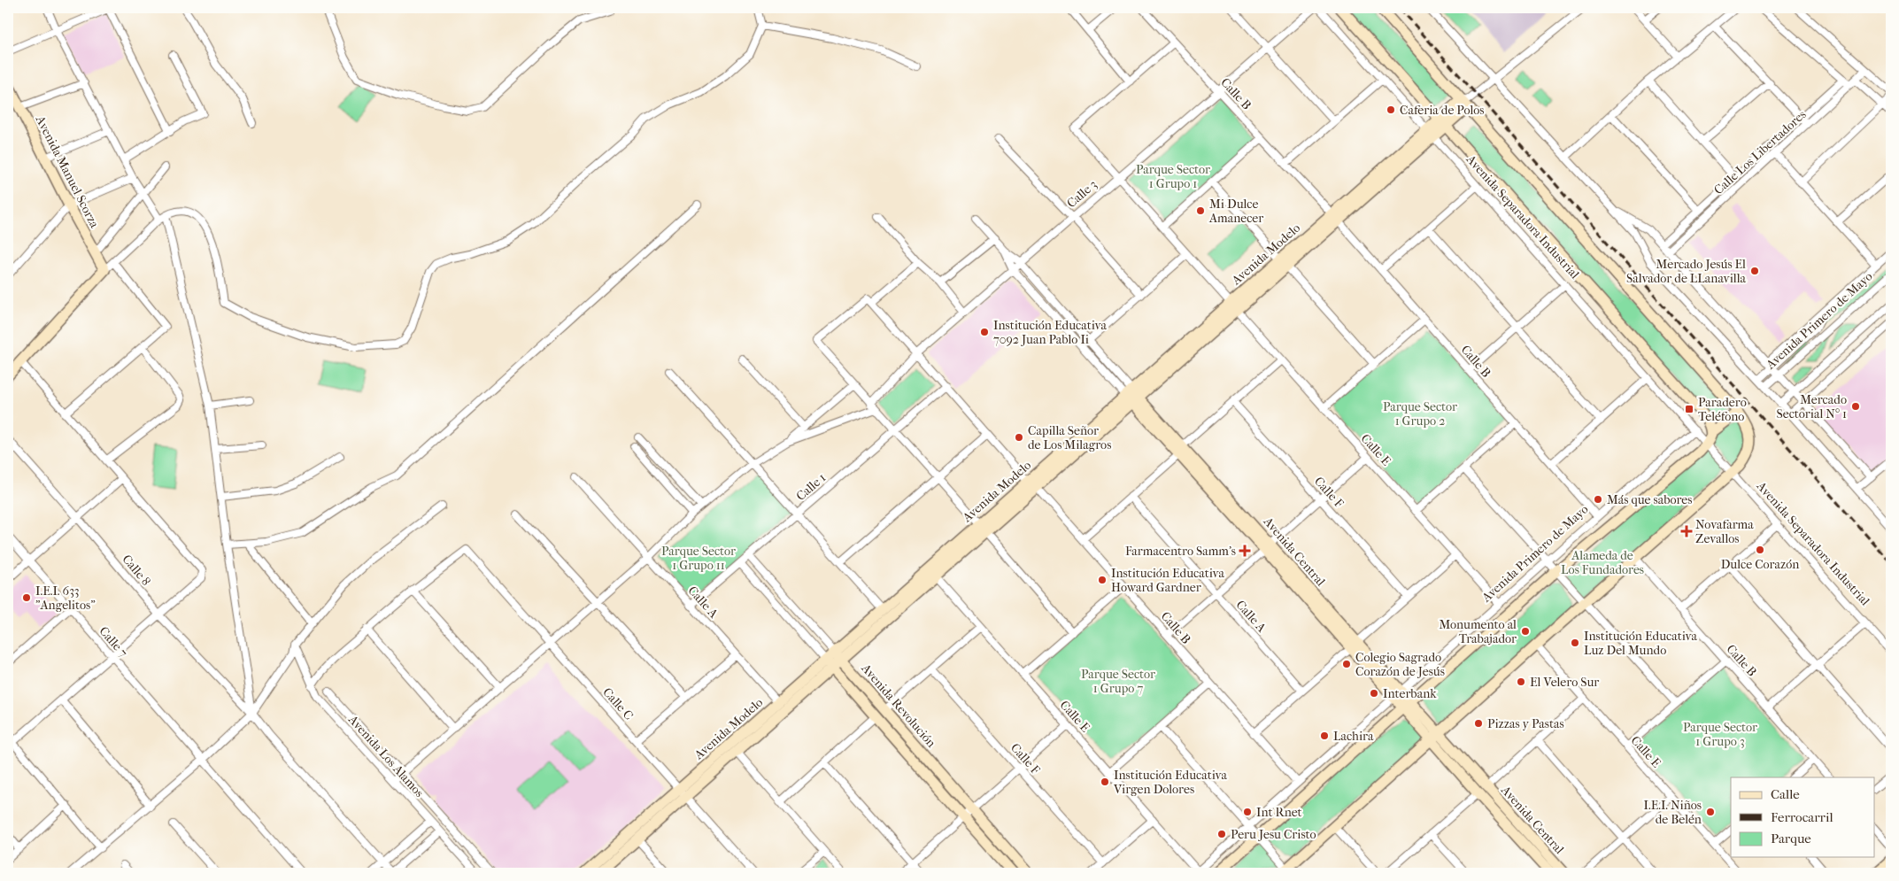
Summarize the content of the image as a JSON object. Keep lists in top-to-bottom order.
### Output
{
  "streets": {
    "street": [
      "Calle B",
      "Calle Los Libertadores",
      "Avenida Manuel Scorza",
      "Calle 3",
      "Avenida Separadora Industrial",
      "Avenida Modelo",
      "Avenida Primero de Mayo",
      "Calle E",
      "Calle 1",
      "Calle F",
      "Avenida Central",
      "Calle 8",
      "Calle A",
      "Calle 7",
      "Calle C",
      "Avenida Revolución",
      "Avenida Los Alamos"
    ]
  },
  "crossings": [
    ["Calle B", "Calle 3"],
    ["Calle B", "Avenida Modelo"],
    ["Calle B", "Avenida Primero de Mayo"],
    ["Calle B", "Calle 1"],
    ["Calle 3", "Calle E"],
    ["Calle 3", "Avenida Central"],
    ["Avenida Separadora Industrial", "Avenida Modelo"],
    ["Avenida Separadora Industrial", "Avenida Primero de Mayo"],
    ["Avenida Modelo", "Calle E"],
    ["Avenida Modelo", "Avenida Central"],
    ["Avenida Modelo", "Calle A"],
    ["Avenida Modelo", "Calle C"],
    ["Avenida Modelo", "Avenida Revolución"],
    ["Avenida Primero de Mayo", "Calle E"],
    ["Avenida Primero de Mayo", "Avenida Central"],
    ["Calle 1", "Calle A"],
    ["Calle 1", "Avenida Revolución"]
  ],
  "parks": [
    "Parque Sector 1 Grupo 1",
    "Parque Sector 1 Grupo 2",
    "Parque Sector 1 Grupo 11",
    "Alameda de Los Fundadores",
    "Parque Sector 1 Grupo 7",
    "Parque Sector 1 Grupo 3"
  ],
  "places": {
    "other": [
      "Caferia de Polos",
      "Mi Dulce Amanecer",
      "Mercado Jesús El Salvador de LLanavilla",
      "Institución Educativa 7092 Juan Pablo Ii",
      "Mercado Sectorial N° 1",
      "Capilla Señor de Los Milagros",
      "Más que sabores",
      "Dulce Corazón",
      "Institución Educativa Howard Gardner",
      "I.E.I. 633 \"Angelitos\"",
      "Monumento al Trabajador",
      "Institución Educativa Luz Del Mundo",
      "Colegio Sagrado Corazón de Jesús",
      "El Velero Sur",
      "Interbank",
      "Pizzas y Pastas",
      "Lachira",
      "Institución Educativa Virgen Dolores",
      "Int Rnet",
      "I.E.I. Niños de Belén",
      "Peru Jesu Cristo"
    ],
    "transit": ["Paradero Teléfono"],
    "health": ["Novafarma Zevallos", "Farmacentro Samm's"]
  },
  "legend": ["Calle", "Ferrocarril", "Parque"]
}
